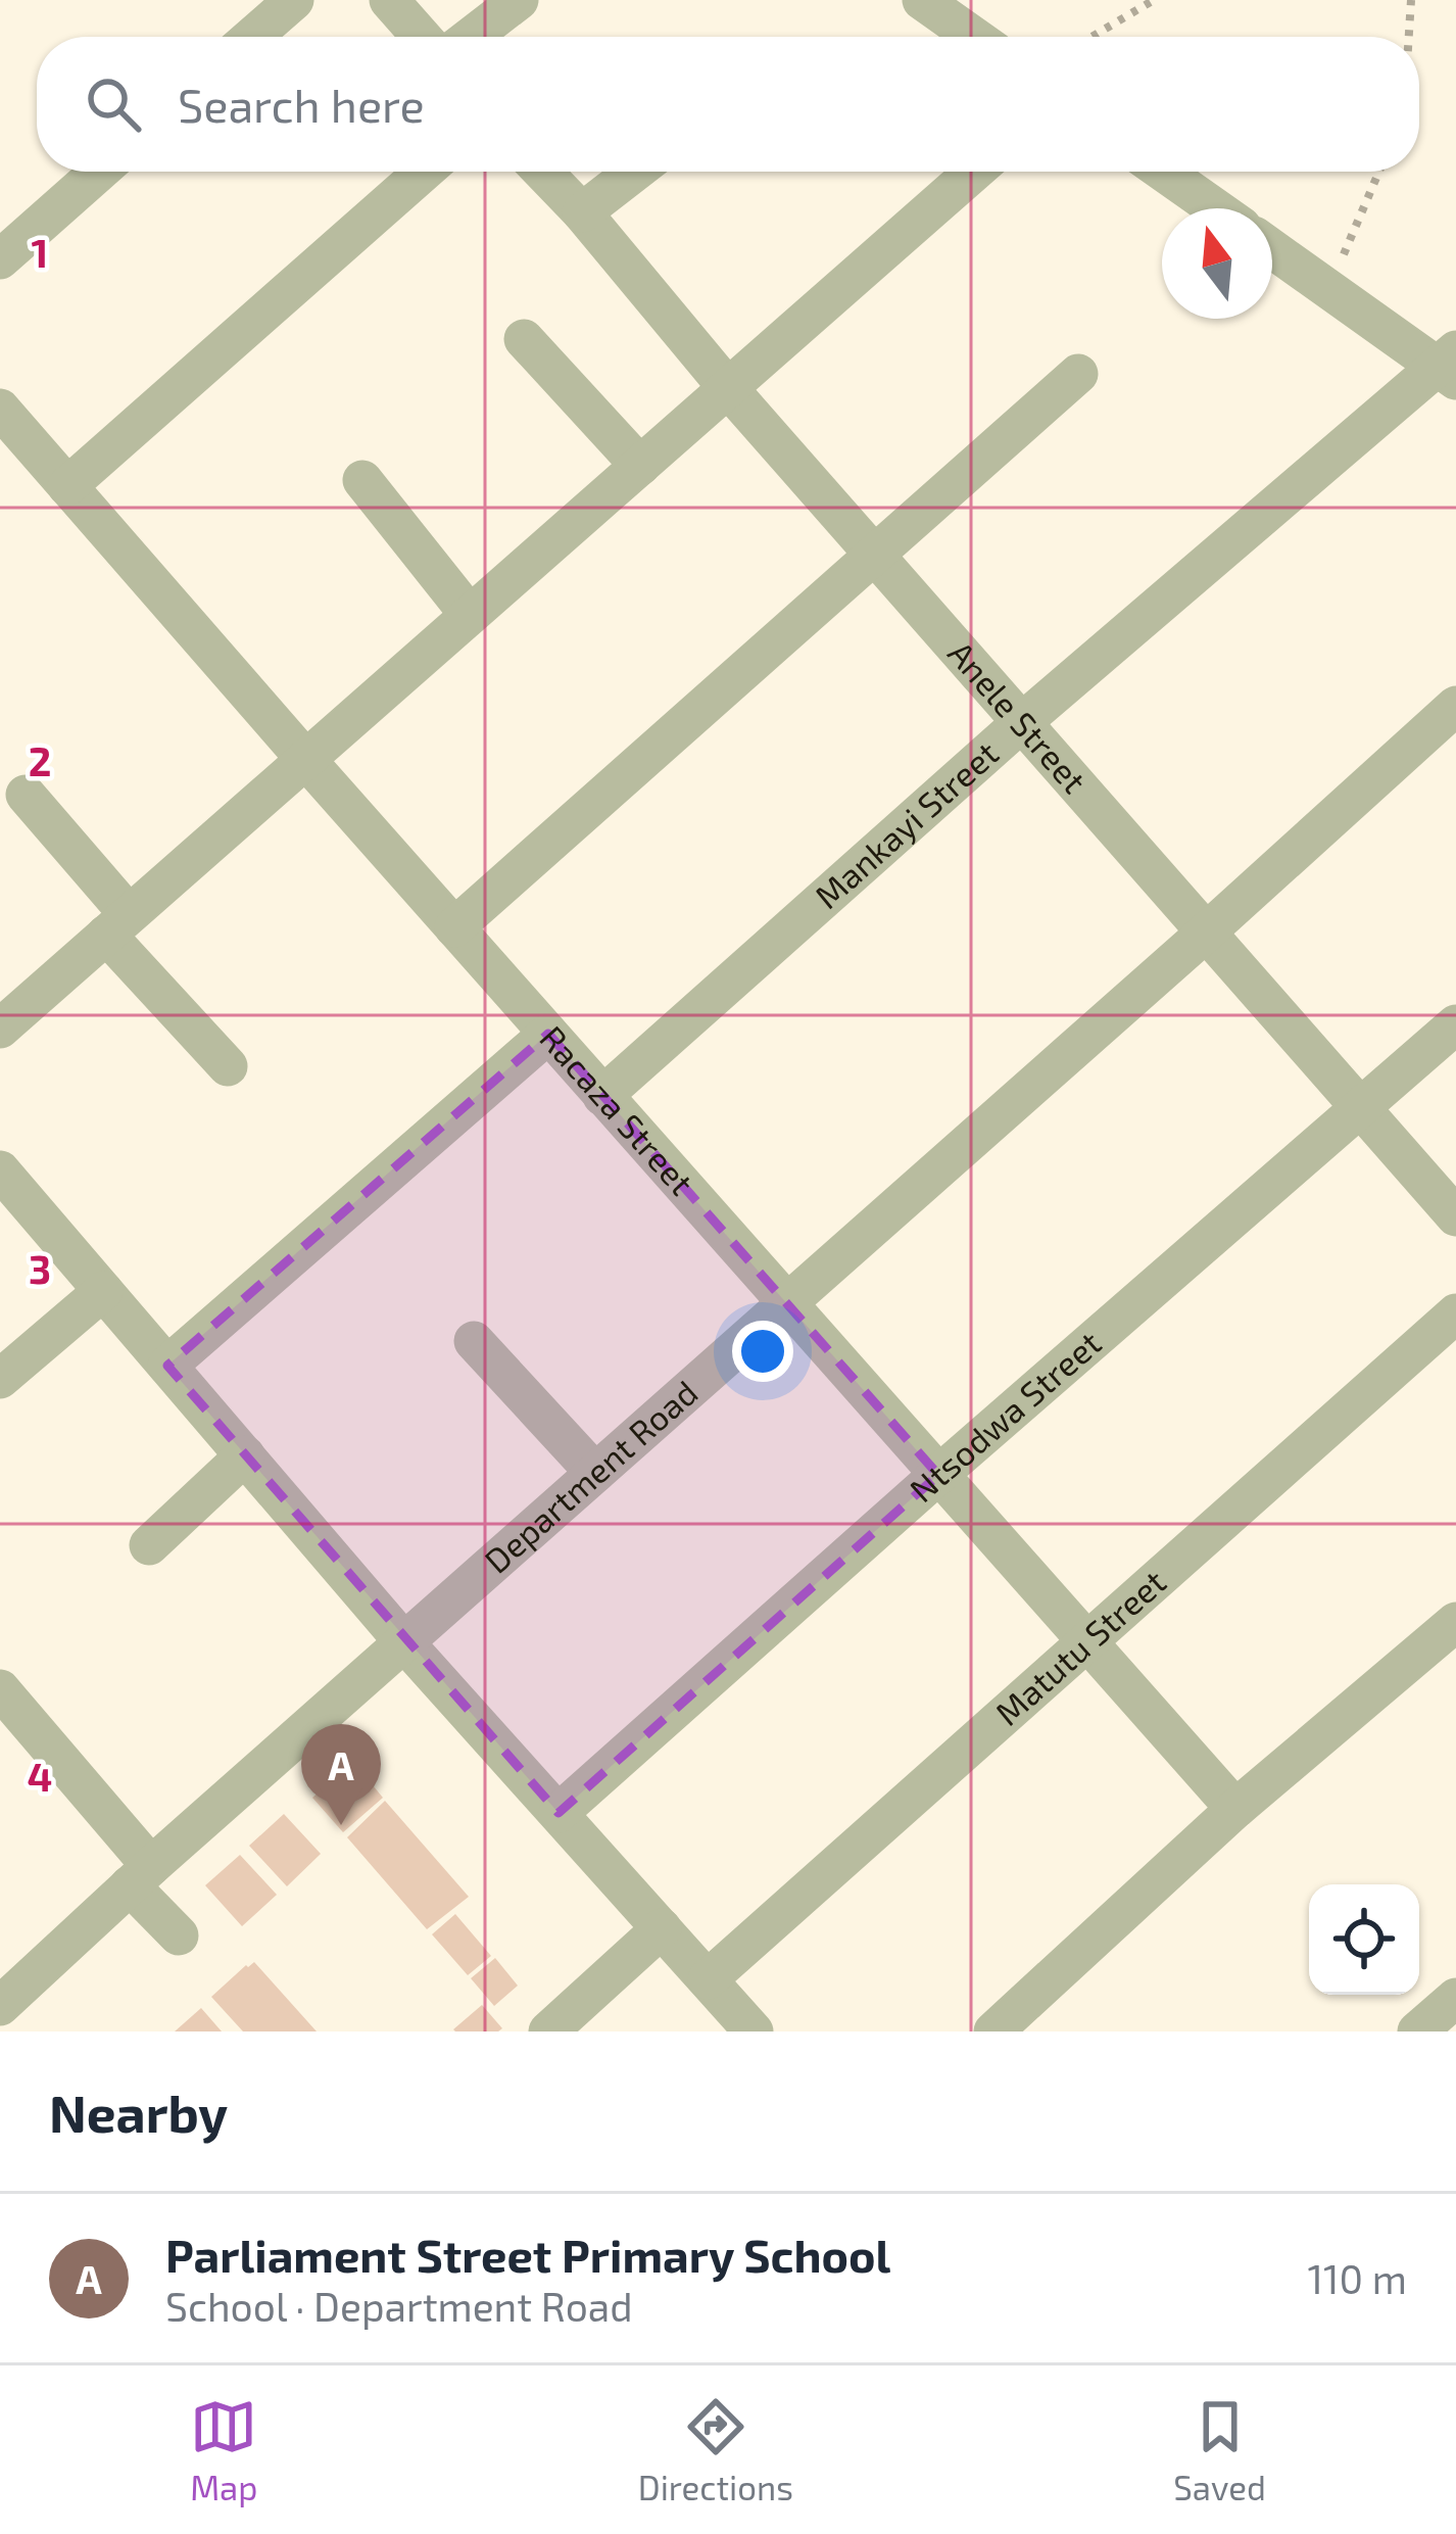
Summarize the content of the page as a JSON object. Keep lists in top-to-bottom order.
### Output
{
  "streets": {
    "street": [
      "Anele Street",
      "Mankayi Street",
      "Racaza Street",
      "Ntsodwa Street",
      "Department Road",
      "Matutu Street"
    ]
  },
  "crossings": [
    ["Anele Street", "Mankayi Street"],
    ["Anele Street", "Ntsodwa Street"],
    ["Anele Street", "Department Road"],
    ["Mankayi Street", "Racaza Street"],
    ["Racaza Street", "Ntsodwa Street"],
    ["Racaza Street", "Department Road"],
    ["Racaza Street", "Matutu Street"]
  ],
  "north": "top",
  "page": {
    "search": "Search here",
    "pins": "A",
    "heading": "Nearby",
    "list": [
      {
        "mark": "A",
        "name": "Parliament Street Primary School",
        "note": "School · Department Road",
        "value": "110 m"
      }
    ],
    "nav": ["Map", "Directions", "Saved"]
  },
  "grid": {
    "rows": [
      "1",
      "2",
      "3",
      "4"
    ]
  }
}
